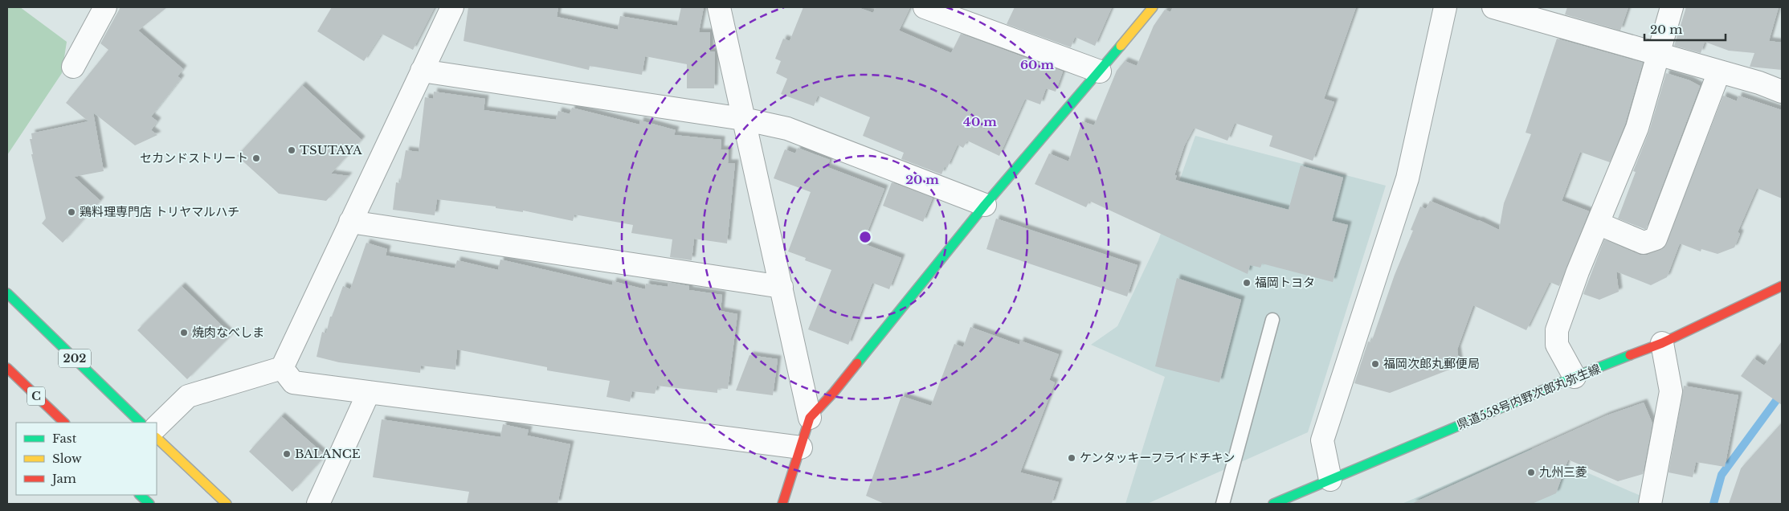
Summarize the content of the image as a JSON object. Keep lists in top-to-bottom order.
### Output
{
  "streets": {
    "main road": ["202", "C", "県道558号内野次郎丸弥生線"]
  },
  "places": [
    "TSUTAYA",
    "セカンドストリート",
    "鶏料理専門店 トリヤマルハチ",
    "福岡トヨタ",
    "焼肉なべしま",
    "福岡次郎丸郵便局",
    "BALANCE",
    "ケンタッキーフライドチキン",
    "九州三菱"
  ],
  "legend": ["Fast", "Slow", "Jam"],
  "scale_bar": "20 m",
  "rings": ["60 m", "40 m", "20 m"]
}
